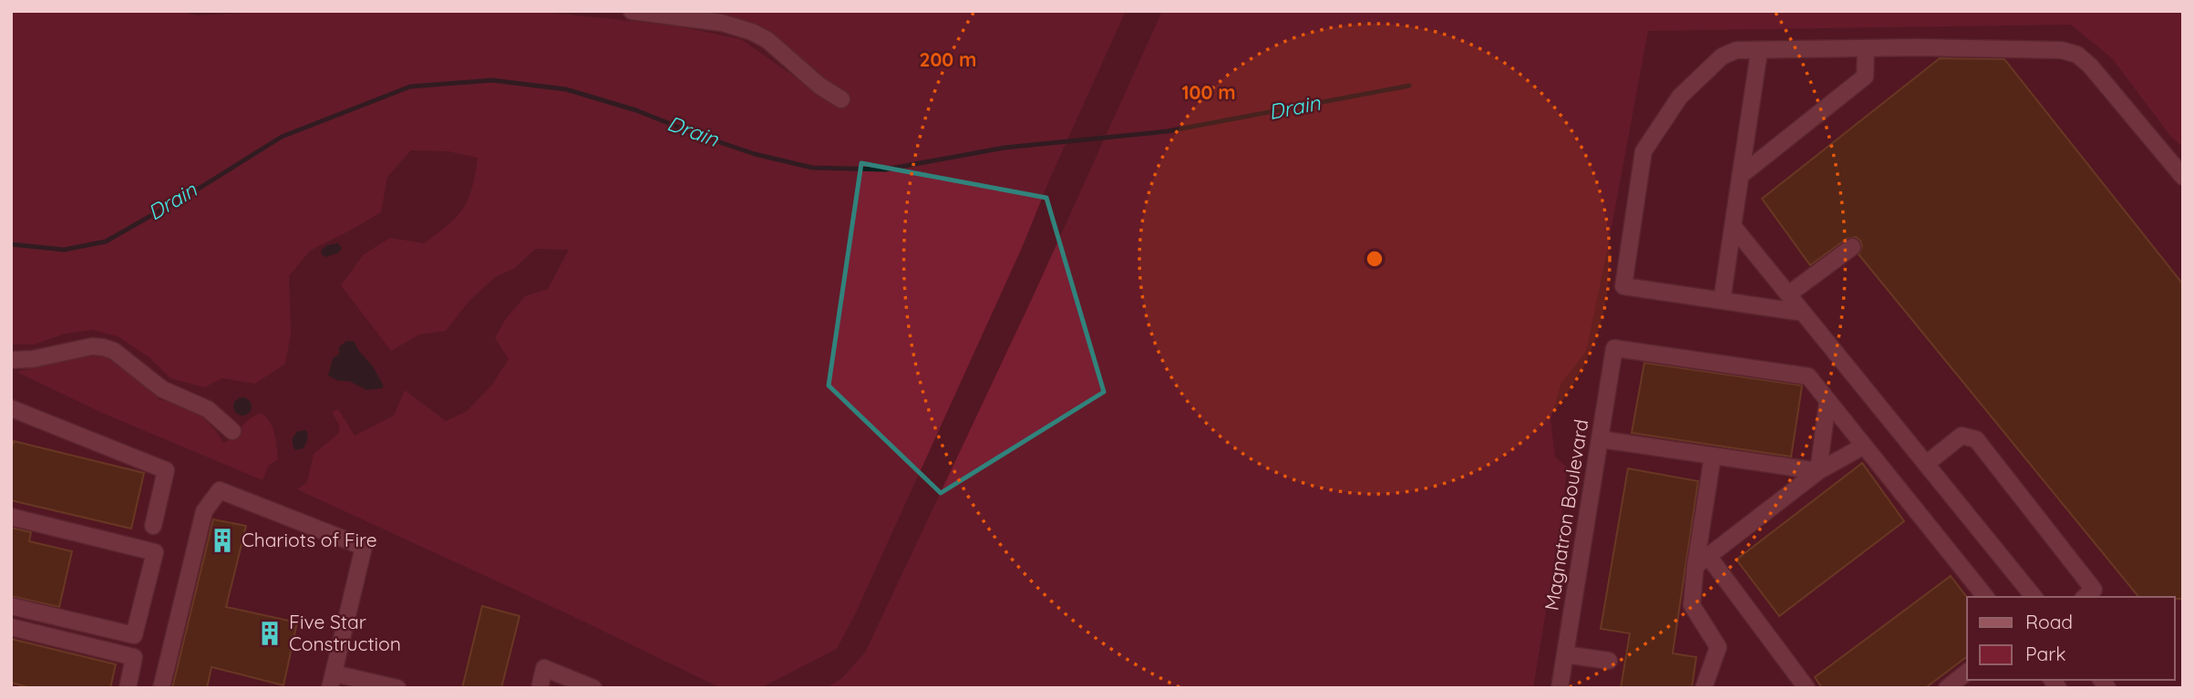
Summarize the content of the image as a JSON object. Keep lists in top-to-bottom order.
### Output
{
  "streets": {
    "street": ["Magnatron Boulevard"]
  },
  "water": ["Drain"],
  "places": {
    "building": ["Chariots of Fire", "Five Star Construction"]
  },
  "legend": ["Road", "Park"],
  "rings": ["200 m", "100 m"]
}
